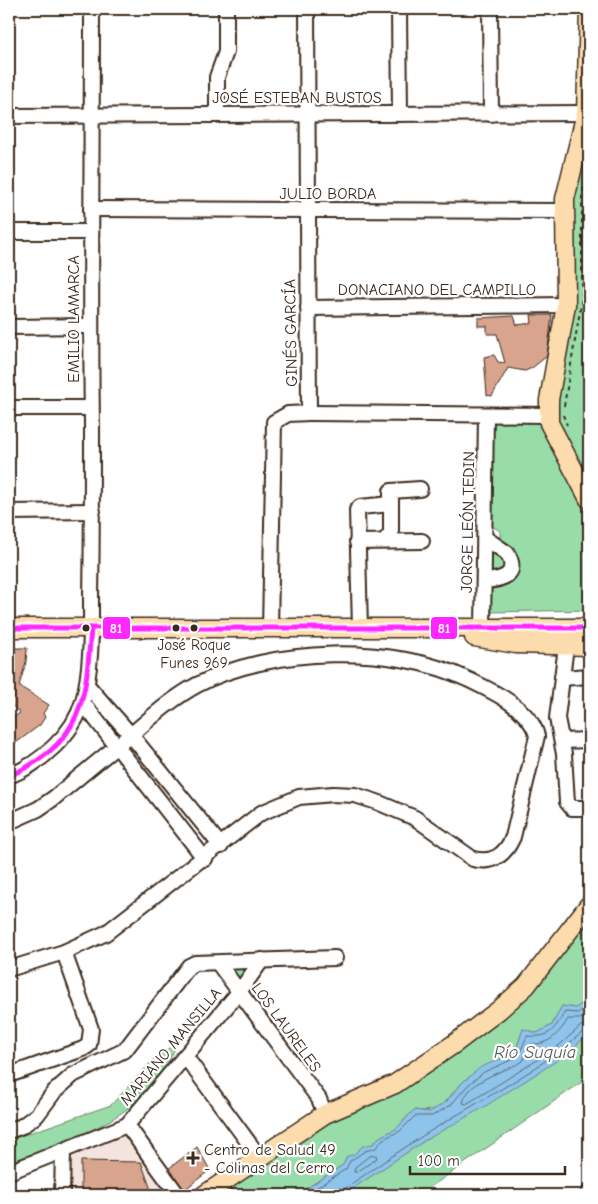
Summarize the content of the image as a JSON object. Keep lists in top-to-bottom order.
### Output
{
  "streets": {
    "street": [
      "JOSÉ ESTEBAN BUSTOS",
      "JULIO BORDA",
      "DONACIANO DEL CAMPILLO",
      "EMILIO LAMARCA",
      "GINÉS GARCÍA",
      "JORGE LEÓN TEDIN",
      "LOS LAURELES",
      "MARIANO MANSILLA"
    ]
  },
  "crossings": [
    ["JOSÉ ESTEBAN BUSTOS", "EMILIO LAMARCA"],
    ["JOSÉ ESTEBAN BUSTOS", "GINÉS GARCÍA"],
    ["JULIO BORDA", "EMILIO LAMARCA"],
    ["JULIO BORDA", "GINÉS GARCÍA"],
    ["DONACIANO DEL CAMPILLO", "GINÉS GARCÍA"],
    ["LOS LAURELES", "MARIANO MANSILLA"]
  ],
  "water": ["Río Suquía"],
  "places": {
    "other": ["José Roque Funes 969"],
    "health": ["Centro de Salud 49 - Colinas del Cerro"]
  },
  "lines": ["transit line 81"],
  "scale_bar": "100 m"
}
